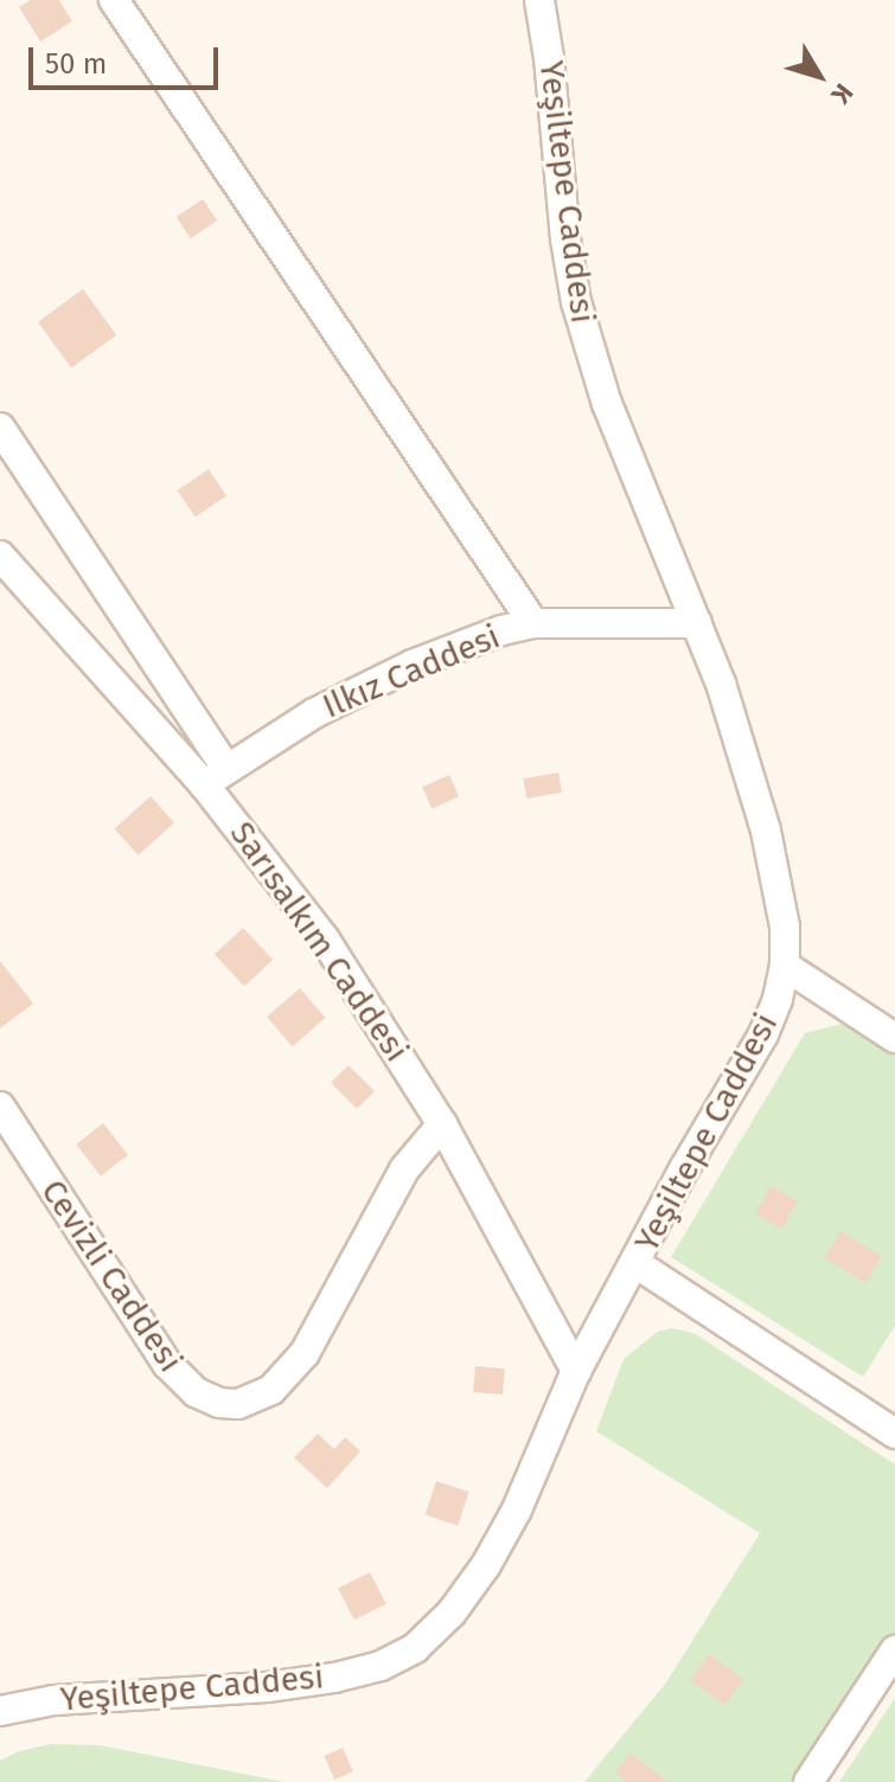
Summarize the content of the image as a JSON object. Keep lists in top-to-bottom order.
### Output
{
  "streets": {
    "street": [
      "Yeşiltepe Caddesi",
      "Ilkız Caddesi",
      "Sarısalkım Caddesi",
      "Cevizli Caddesi"
    ]
  },
  "crossings": [
    ["Yeşiltepe Caddesi", "Ilkız Caddesi"],
    ["Yeşiltepe Caddesi", "Sarısalkım Caddesi"],
    ["Ilkız Caddesi", "Sarısalkım Caddesi"],
    ["Sarısalkım Caddesi", "Cevizli Caddesi"]
  ],
  "scale_bar": "50 m",
  "north": "bottom right"
}
